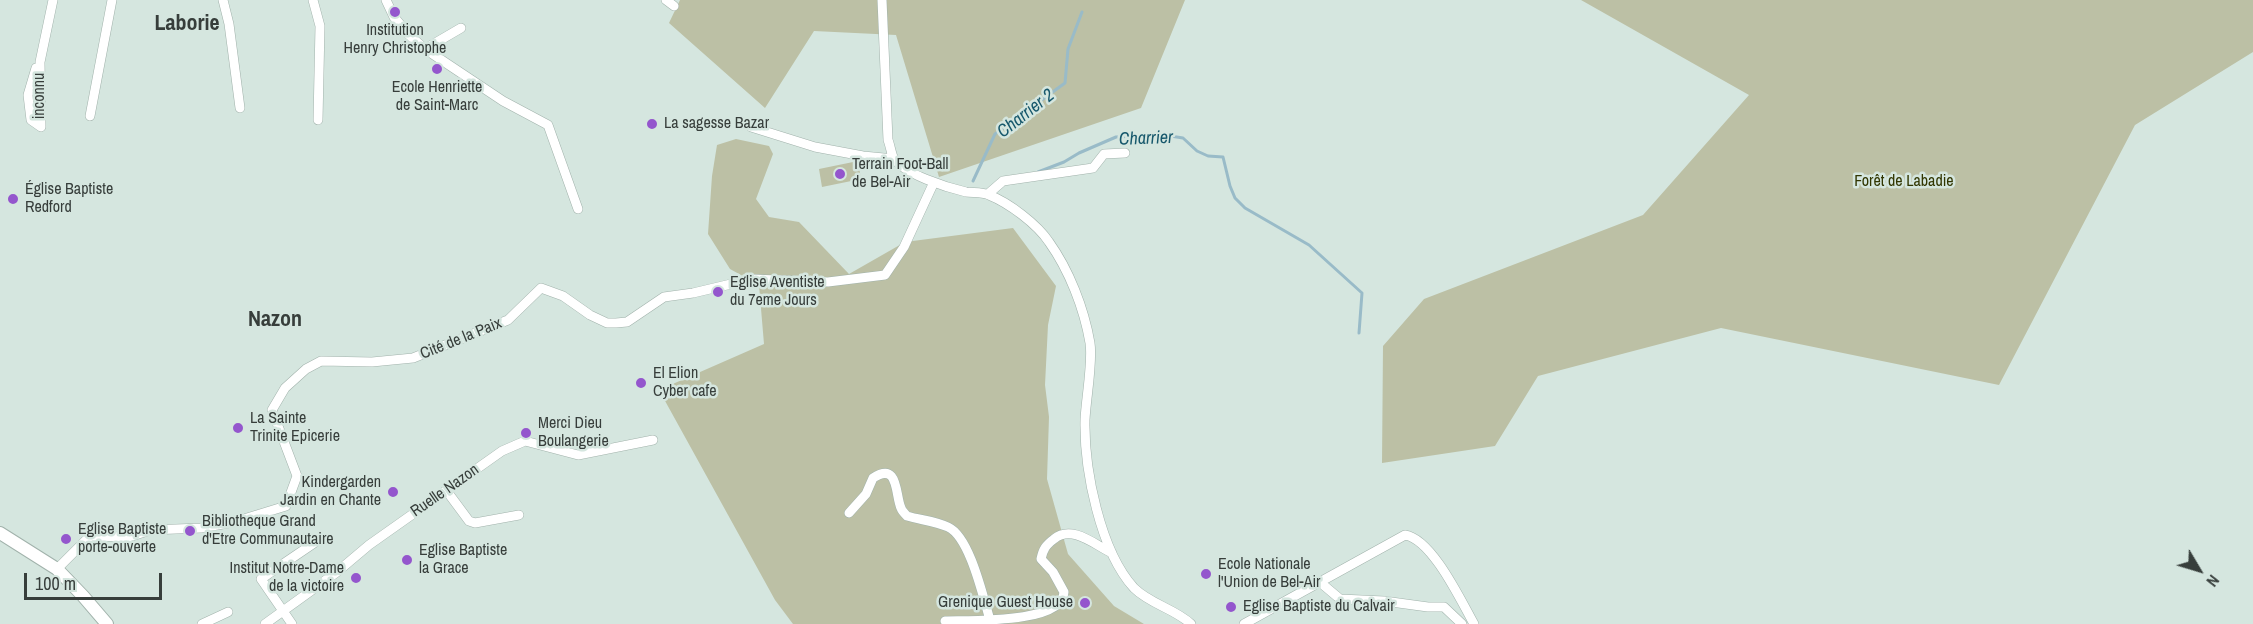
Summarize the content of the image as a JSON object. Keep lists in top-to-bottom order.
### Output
{
  "streets": {
    "street": ["inconnu", "Cité de la Paix", "Ruelle Nazon"]
  },
  "districts": ["Laborie", "Nazon"],
  "water": ["Charrier 2", "Charrier"],
  "parks": ["Forêt de Labadie"],
  "places": [
    "Institution Henry Christophe",
    "Ecole Henriette de Saint-Marc",
    "La sagesse Bazar",
    "Terrain Foot-Ball de Bel-Air",
    "Église Baptiste Redford",
    "Eglise Aventiste du 7eme Jours",
    "El Elion Cyber cafe",
    "La Sainte Trinite Epicerie",
    "Merci Dieu Boulangerie",
    "Kindergarden Jardin en Chante",
    "Bibliotheque Grand d'Etre Communautaire",
    "Eglise Baptiste porte-ouverte",
    "Eglise Baptiste la Grace",
    "Ecole Nationale l'Union de Bel-Air",
    "Institut Notre-Dame de la victoire",
    "Grenique Guest House",
    "Eglise Baptiste du Calvair"
  ],
  "scale_bar": "100 m",
  "north": "bottom right"
}
